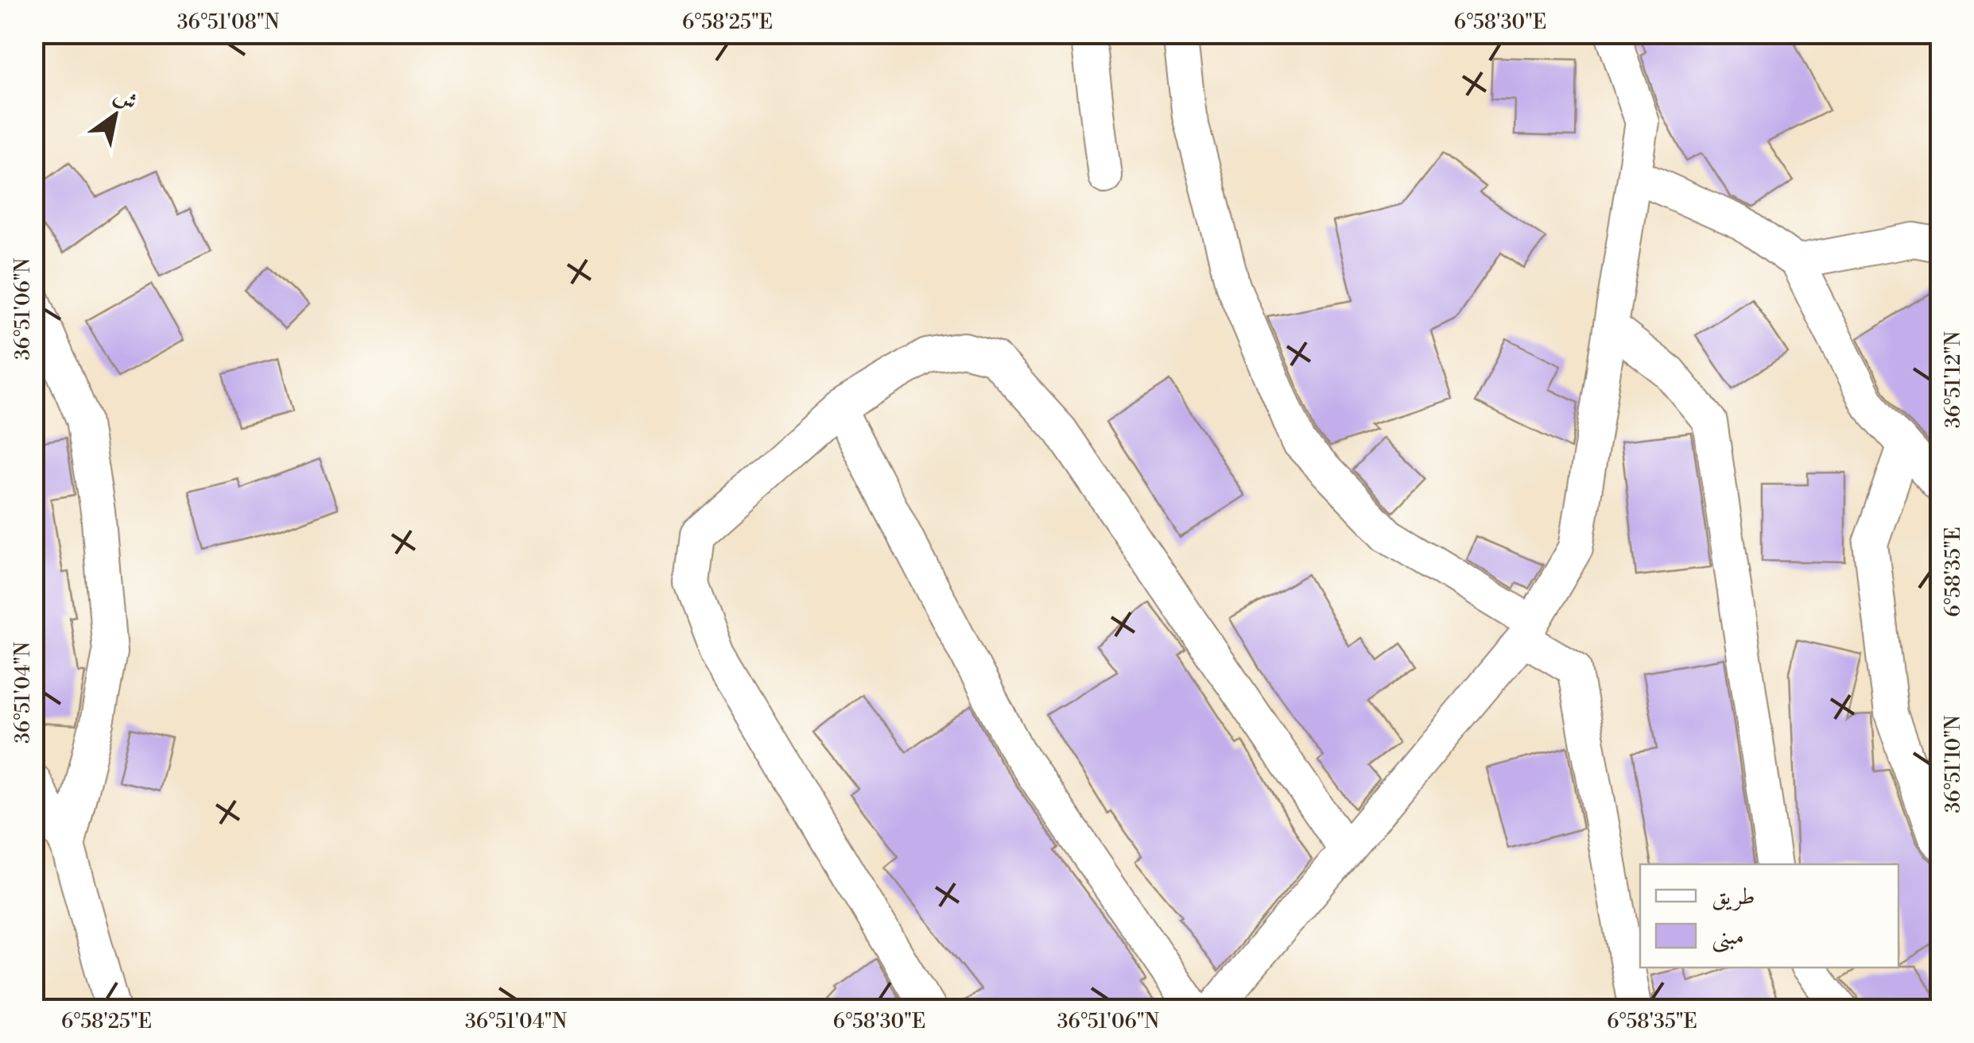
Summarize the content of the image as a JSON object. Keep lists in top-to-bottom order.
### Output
{
  "legend": ["طريق", "مبنى"],
  "north": "top right",
  "coordinates": [
    "36°51'08\"N",
    "6°58'25\"E",
    "6°58'30\"E",
    "36°51'06\"N",
    "36°51'12\"N",
    "6°58'35\"E",
    "36°51'04\"N",
    "36°51'10\"N"
  ]
}
